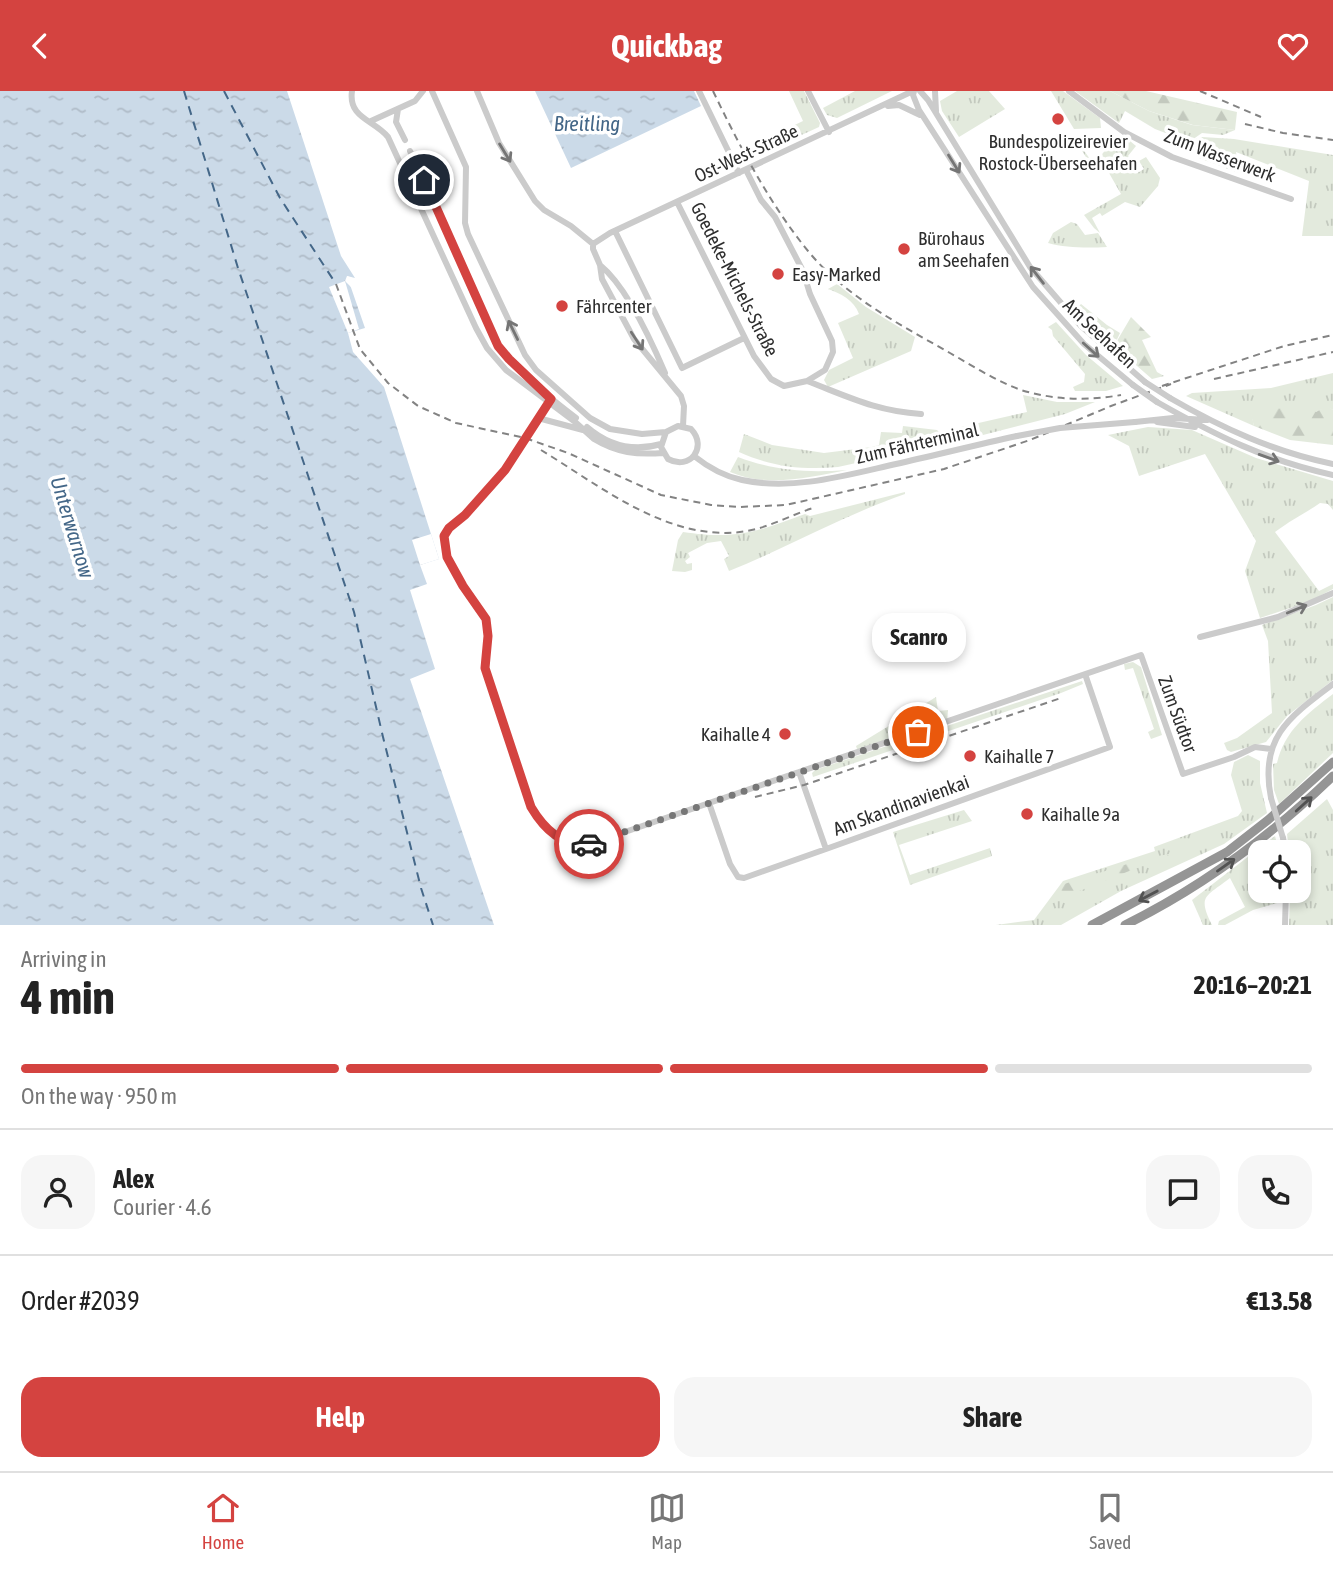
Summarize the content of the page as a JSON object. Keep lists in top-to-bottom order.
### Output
{
  "streets": {
    "street": [
      "Ost-West-Straße",
      "Zum Wasserwerk",
      "Goedeke-Michels-Straße",
      "Am Seehafen",
      "Zum Fährterminal",
      "Zum Südtor",
      "Am Skandinavienkai"
    ]
  },
  "crossings": [
    ["Ost-West-Straße", "Goedeke-Michels-Straße"],
    ["Ost-West-Straße", "Am Seehafen"],
    ["Am Seehafen", "Zum Fährterminal"],
    ["Zum Südtor", "Am Skandinavienkai"]
  ],
  "water": ["Breitling", "Unterwarnow"],
  "places": [
    "Bundespolizeirevier Rostock-Überseehafen",
    "Bürohaus am Seehafen",
    "Easy-Marked",
    "Fährcenter",
    "Scanro",
    "Kaihalle 4",
    "Kaihalle 7",
    "Kaihalle 9a"
  ],
  "page": {
    "header": "Quickbag",
    "bubble": "Scanro",
    "heading": ["4 min", "Arriving in", "20:16–20:21"],
    "panel": [
      "Alex",
      "Courier · 4.6",
      "Order #2039",
      "€13.58"
    ],
    "bar": "On the way · 950 m",
    "buttons": ["Help", "Share"],
    "tabs": ["Home", "Map", "Saved"]
  }
}
